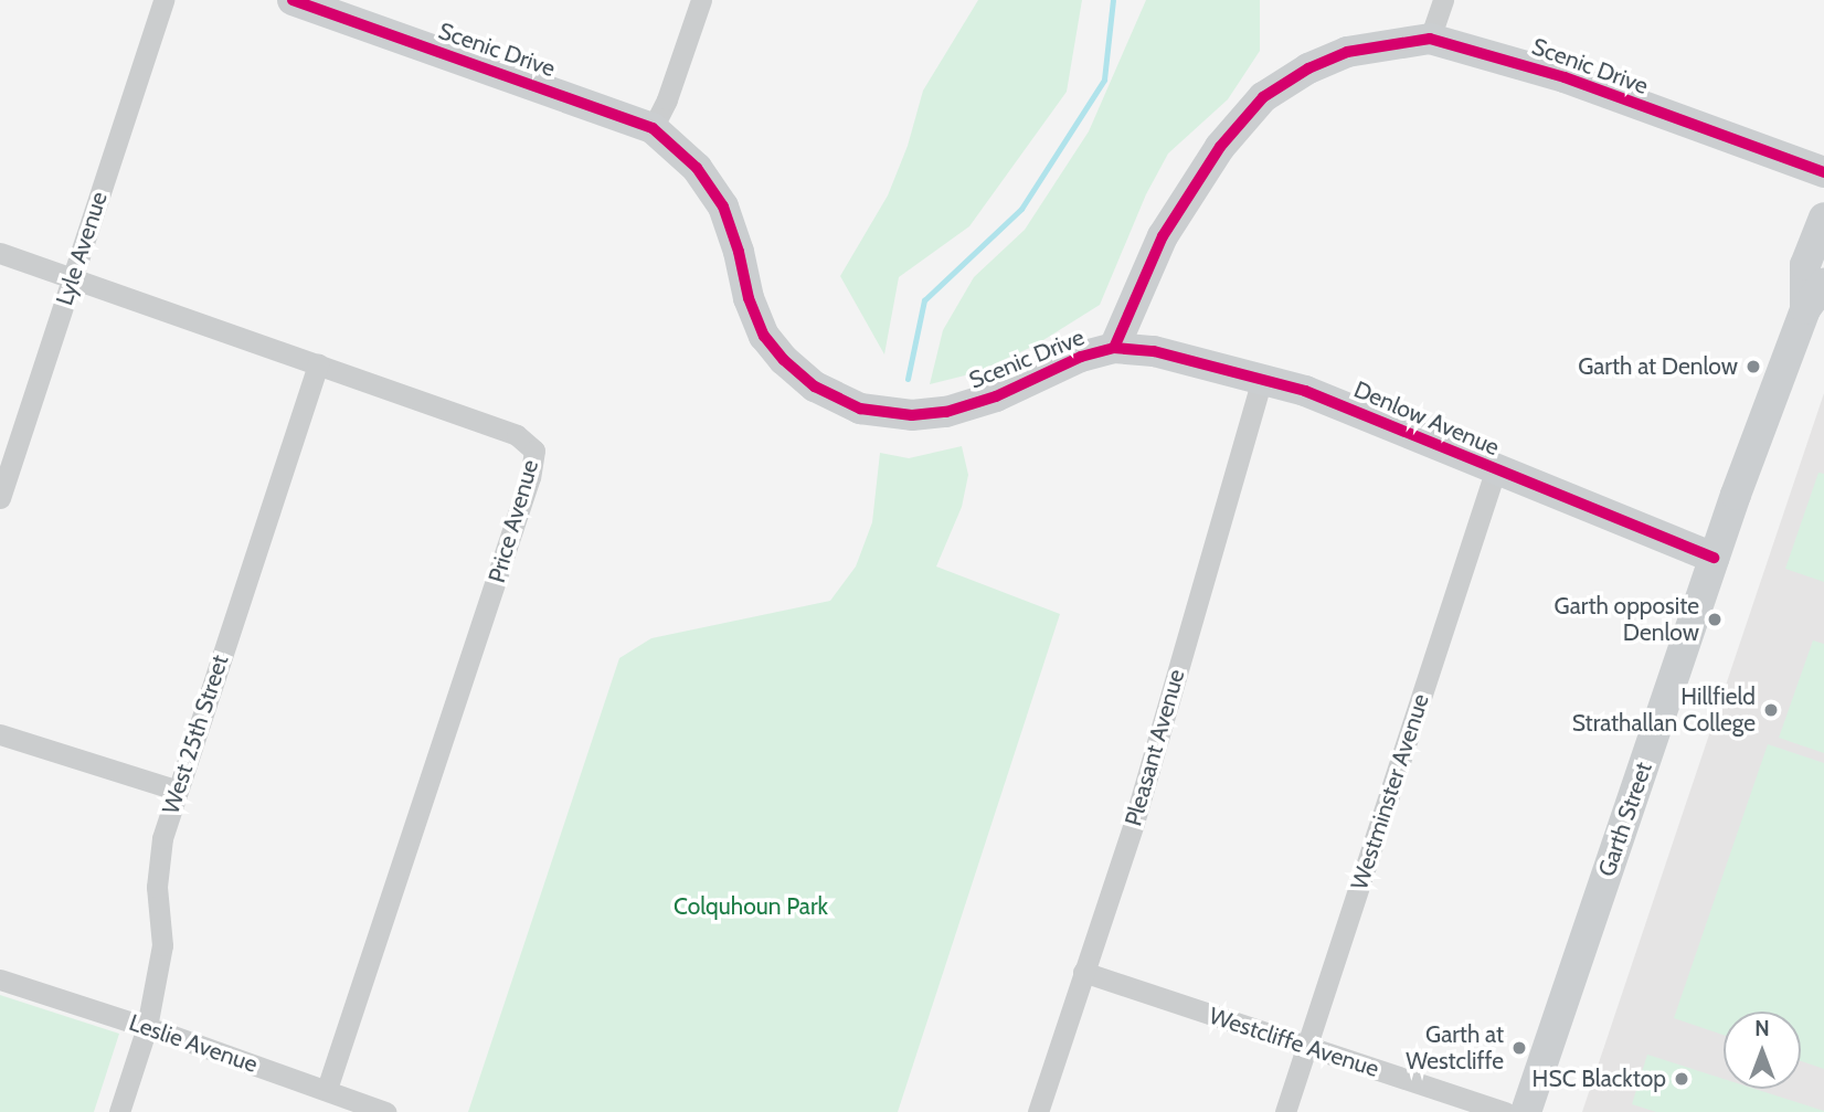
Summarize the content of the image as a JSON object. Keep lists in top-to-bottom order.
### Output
{
  "streets": {
    "street": [
      "Scenic Drive",
      "Lyle Avenue",
      "Denlow Avenue",
      "Price Avenue",
      "West 25th Street",
      "Pleasant Avenue",
      "Westminster Avenue",
      "Garth Street",
      "Westcliffe Avenue",
      "Leslie Avenue"
    ]
  },
  "crossings": [
    ["Scenic Drive", "Denlow Avenue"],
    ["Lyle Avenue", "Price Avenue"],
    ["Denlow Avenue", "Pleasant Avenue"],
    ["Denlow Avenue", "Westminster Avenue"],
    ["Denlow Avenue", "Garth Street"],
    ["Price Avenue", "West 25th Street"],
    ["Price Avenue", "Leslie Avenue"],
    ["West 25th Street", "Leslie Avenue"],
    ["Pleasant Avenue", "Westcliffe Avenue"],
    ["Westminster Avenue", "Westcliffe Avenue"]
  ],
  "parks": ["Colquhoun Park"],
  "places": [
    "Garth at Denlow",
    "Garth opposite Denlow",
    "Hillfield Strathallan College",
    "Garth at Westcliffe",
    "HSC Blacktop"
  ],
  "north": "top"
}
